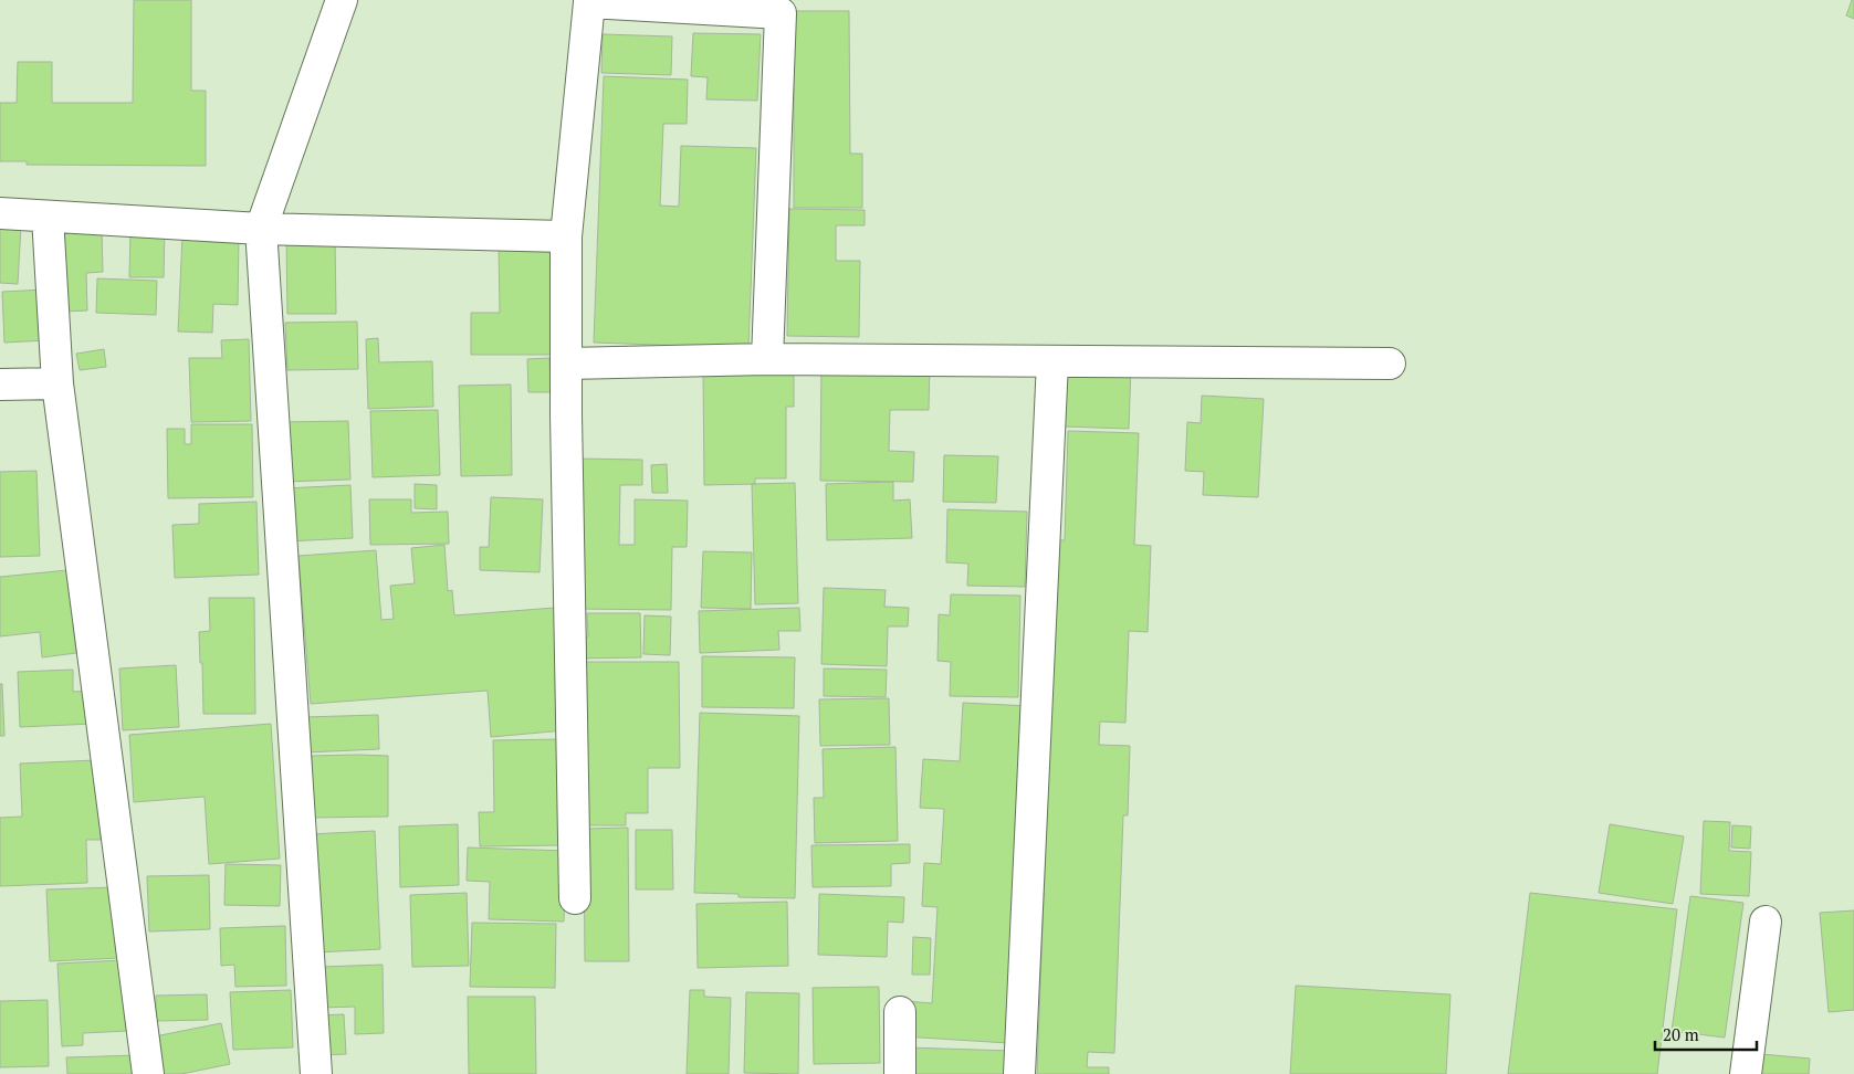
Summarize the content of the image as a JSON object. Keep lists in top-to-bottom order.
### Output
{
  "scale_bar": "20 m"
}
